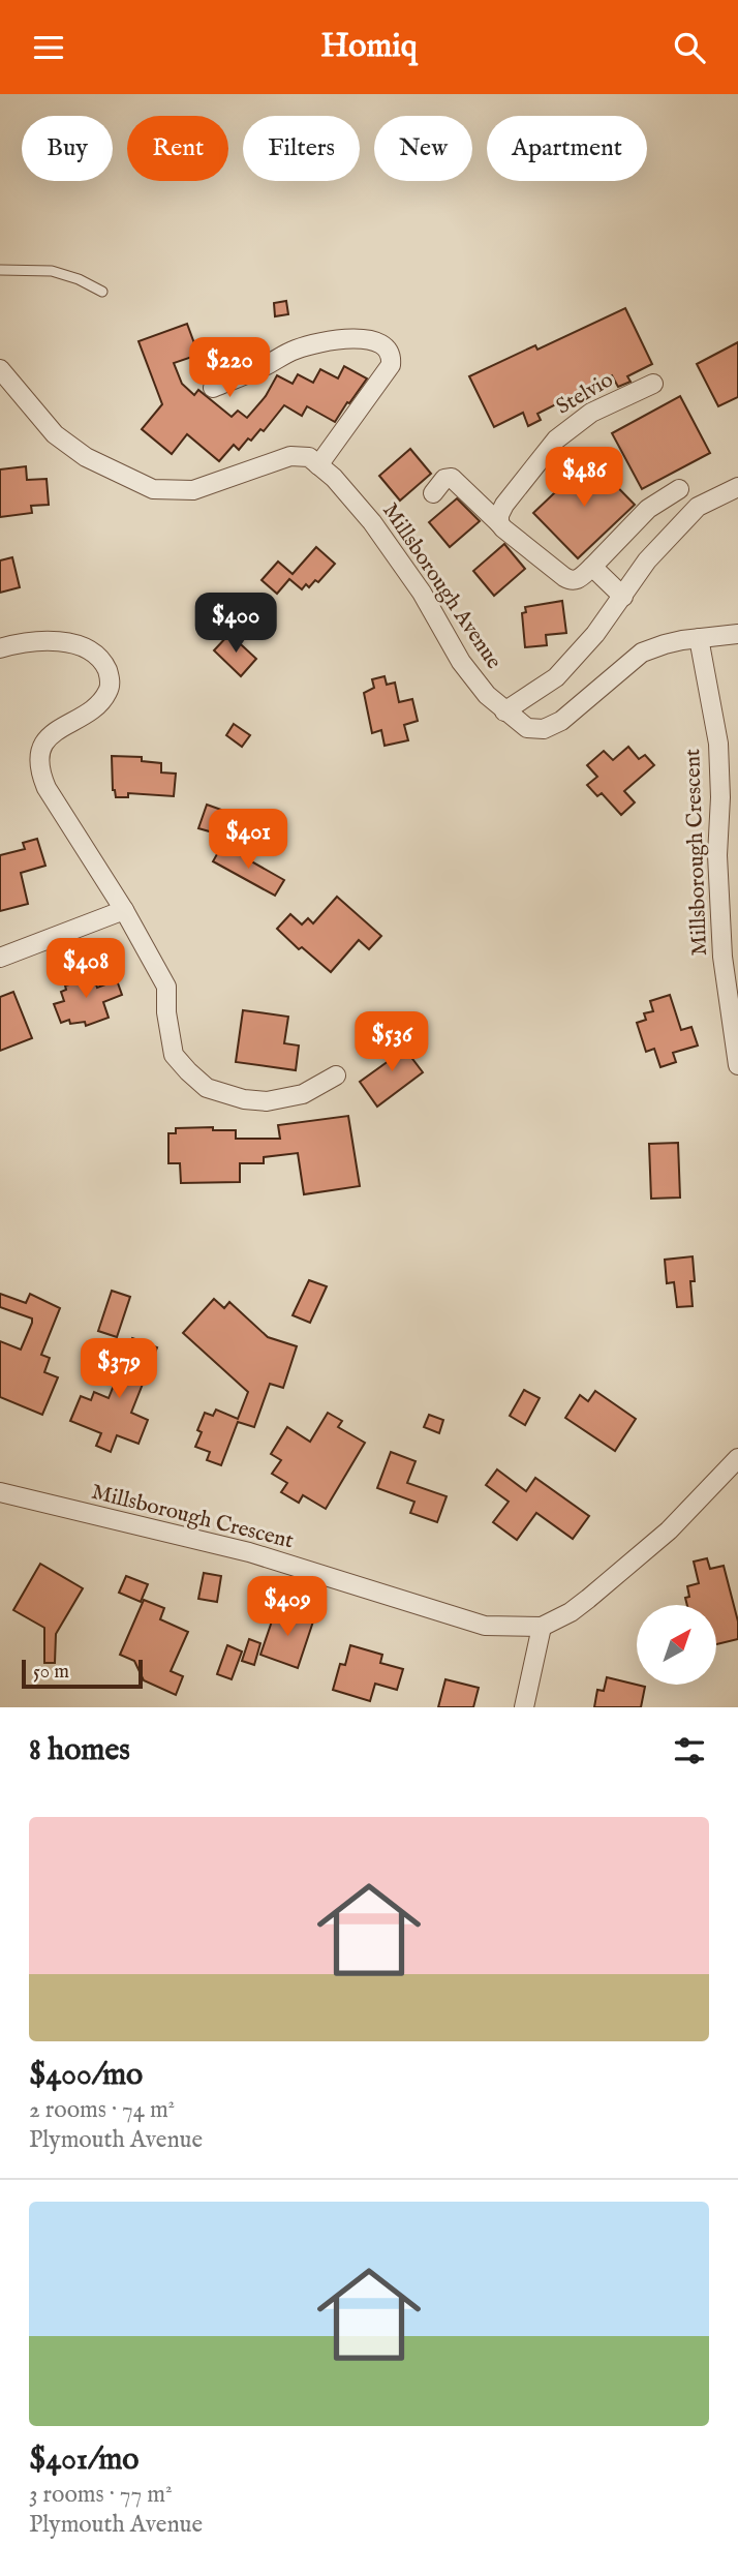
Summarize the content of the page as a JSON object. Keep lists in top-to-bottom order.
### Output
{
  "streets": {
    "street": ["Stelvio", "Millsborough Avenue", "Millsborough Crescent"]
  },
  "crossings": [
    ["Millsborough Avenue", "Millsborough Crescent"]
  ],
  "scale_bar": "50 m",
  "north": "top right",
  "page": {
    "header": "Homiq",
    "chip": [
      "Buy",
      "Rent",
      "Filters",
      "New",
      "Apartment"
    ],
    "price": [
      "$220",
      "$486",
      "$400",
      "$401",
      "$408",
      "$536",
      "$379",
      "$409"
    ],
    "scale": "50 m",
    "heading": "8 homes",
    "list": [
      {
        "name": "$400/mo",
        "note": "2 rooms · 74 m² · Plymouth Avenue"
      },
      {
        "name": "$401/mo",
        "note": "3 rooms · 77 m² · Plymouth Avenue"
      }
    ]
  }
}
